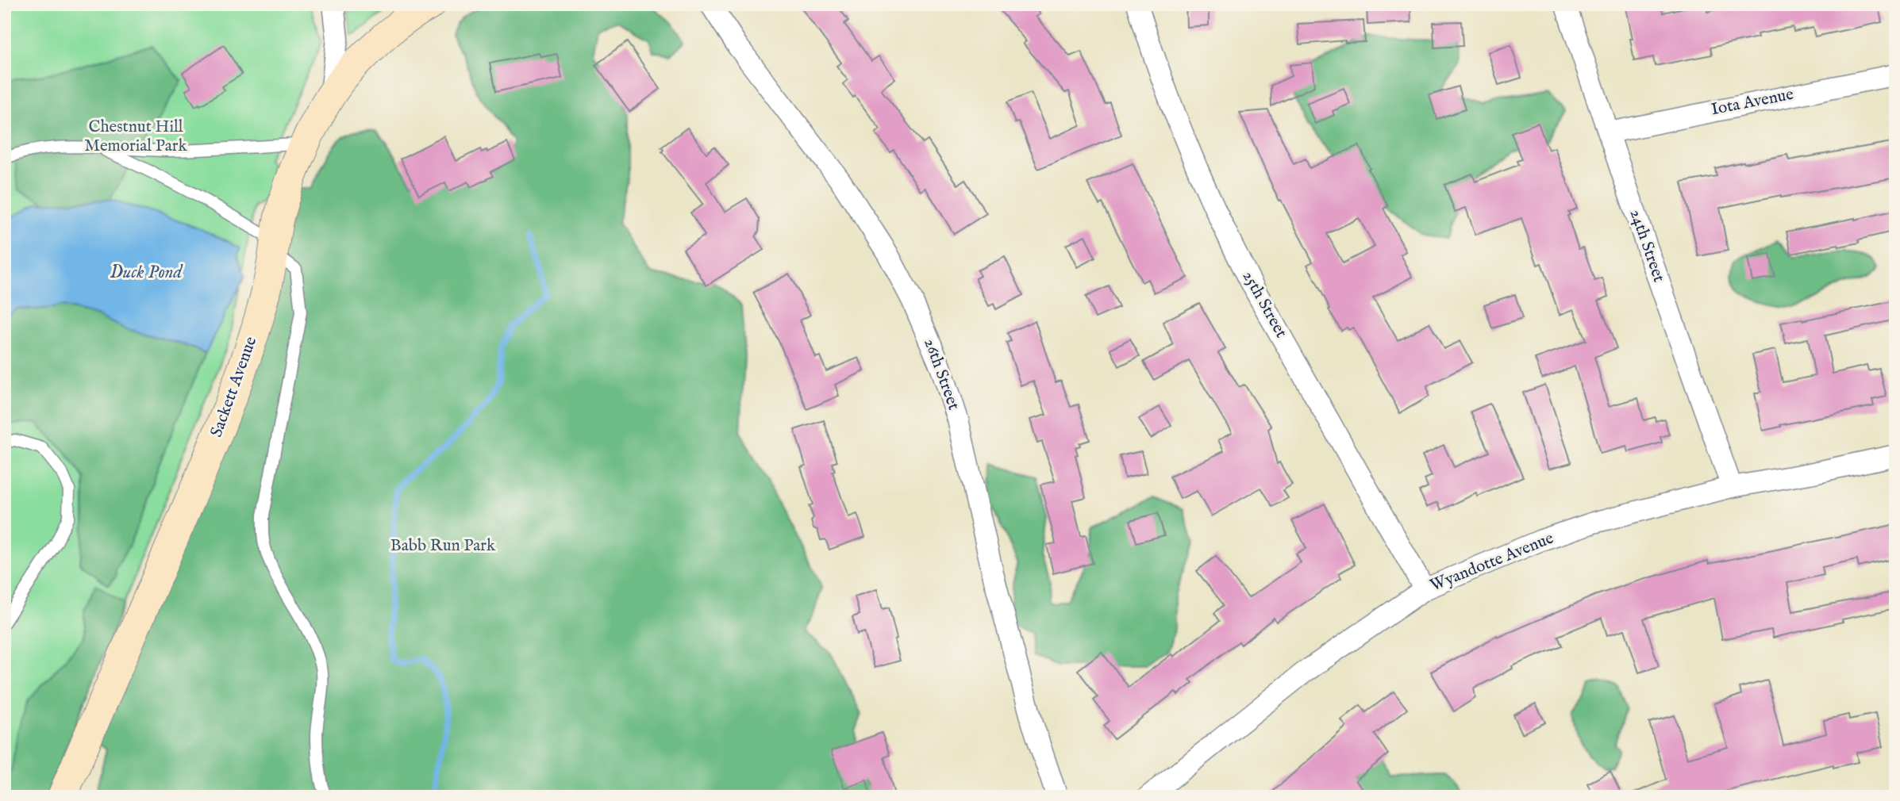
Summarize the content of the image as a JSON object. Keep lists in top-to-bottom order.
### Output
{
  "streets": {
    "street": [
      "Iota Avenue",
      "24th Street",
      "25th Street",
      "26th Street",
      "Sackett Avenue",
      "Wyandotte Avenue"
    ]
  },
  "crossings": [
    ["Iota Avenue", "24th Street"],
    ["24th Street", "Wyandotte Avenue"],
    ["25th Street", "Wyandotte Avenue"]
  ],
  "water": ["Duck Pond"],
  "parks": ["Chestnut Hill Memorial Park", "Babb Run Park"]
}
